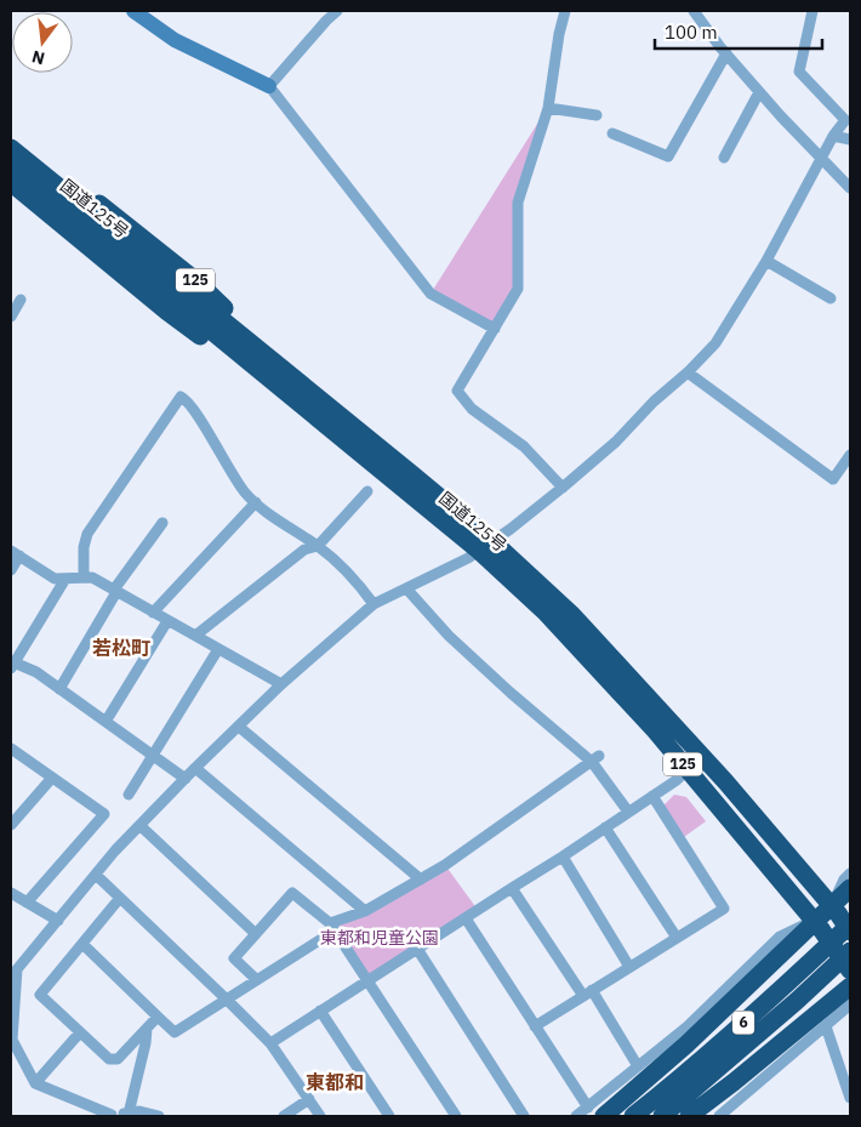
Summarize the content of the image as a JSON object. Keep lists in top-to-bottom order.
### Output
{
  "streets": {
    "highway": ["国道125号", "125", "6"]
  },
  "crossings": [
    ["国道125号", "125"],
    ["国道125号", "6"]
  ],
  "districts": ["若松町", "東都和"],
  "parks": ["東都和児童公園"],
  "scale_bar": "100 m",
  "north": "bottom"
}
